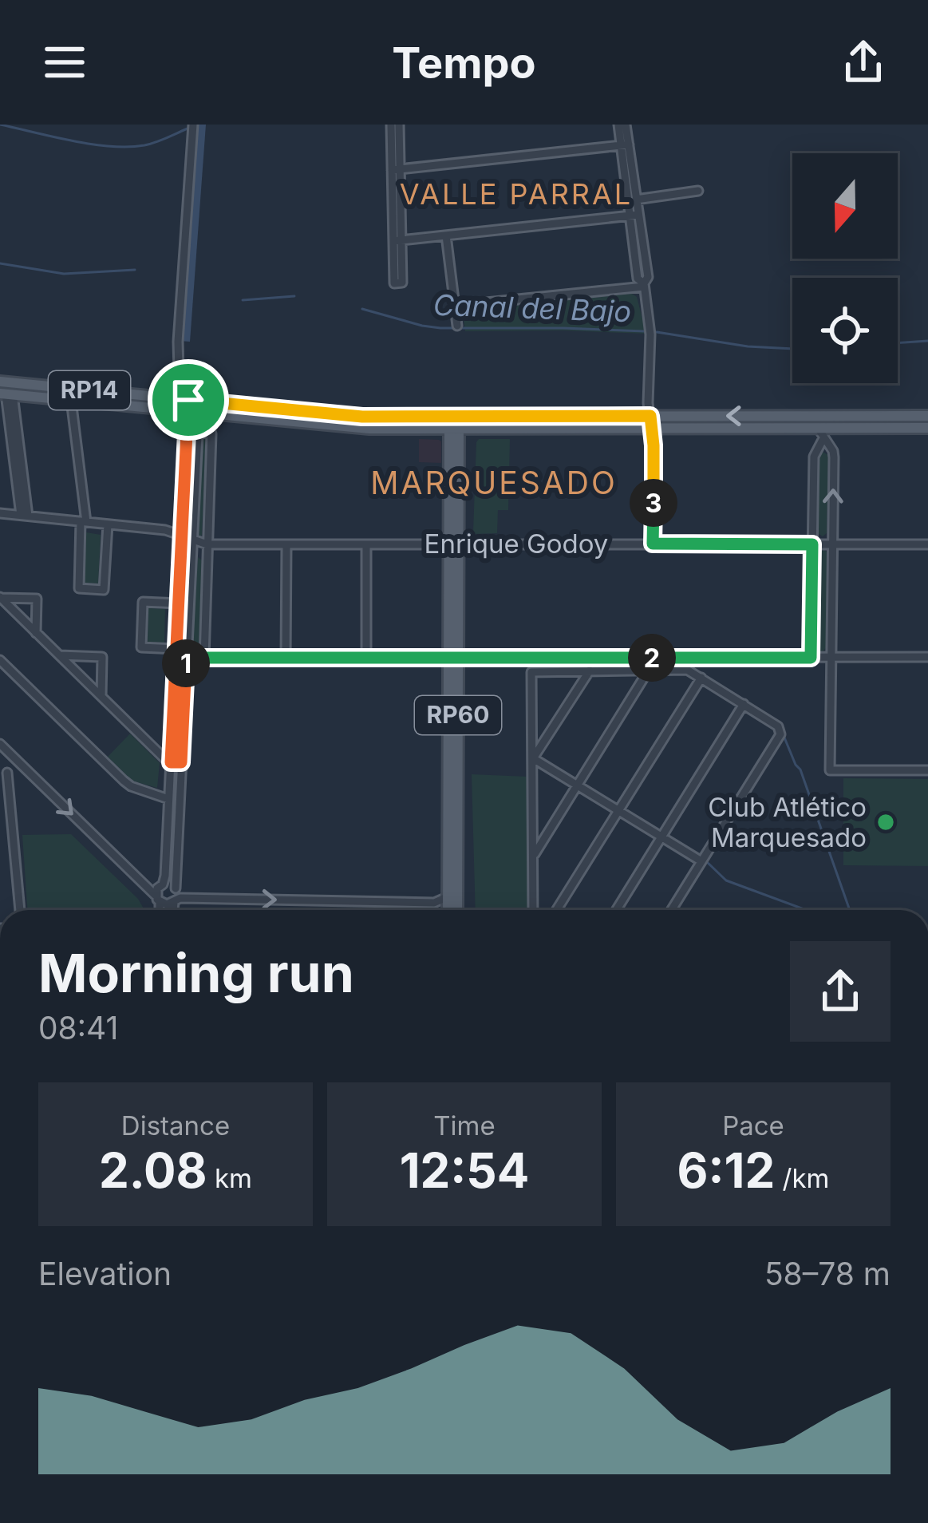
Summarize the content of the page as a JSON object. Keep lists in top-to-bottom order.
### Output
{
  "streets": {
    "main road": ["RP14", "RP60"],
    "street": ["Enrique Godoy"]
  },
  "crossings": [
    ["RP14", "RP60"],
    ["Enrique Godoy", "RP60"]
  ],
  "districts": ["VALLE PARRAL", "MARQUESADO"],
  "water": ["Canal del Bajo"],
  "places": ["Club Atlético Marquesado"],
  "north": "bottom",
  "page": {
    "header": "Tempo",
    "pins": ["3", "2", "1"],
    "heading": ["Morning run", "08:41"],
    "stats": [
      ["Distance", "2.08 km"],
      ["Time", "12:54"],
      ["Pace", "6:12 /km"]
    ],
    "chart": ["Elevation", "58–78 m"]
  }
}
